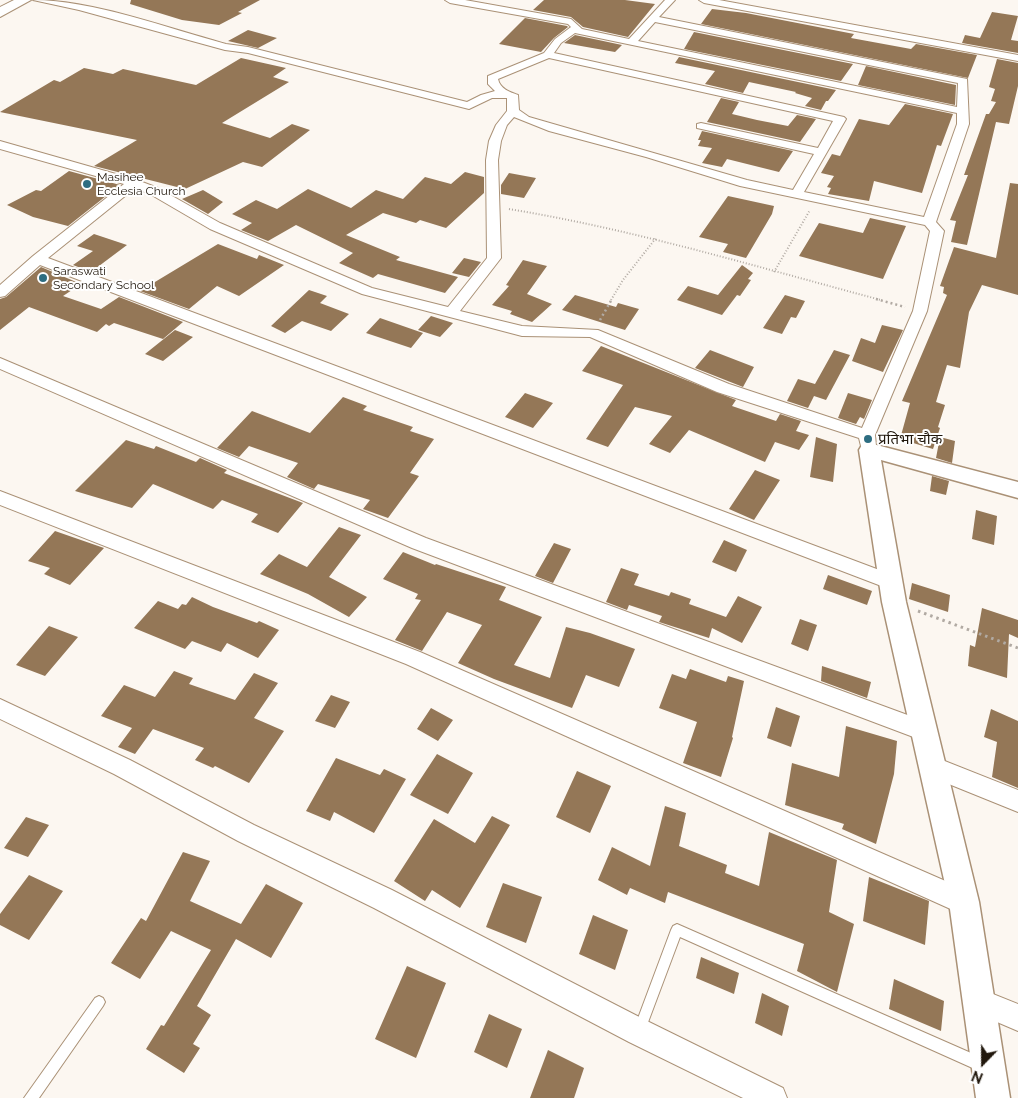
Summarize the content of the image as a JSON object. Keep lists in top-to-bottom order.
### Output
{
  "places": ["Masihee Ecclesia Church", "Saraswati Secondary School", "प्रतिभा चौक"],
  "north": "bottom"
}
